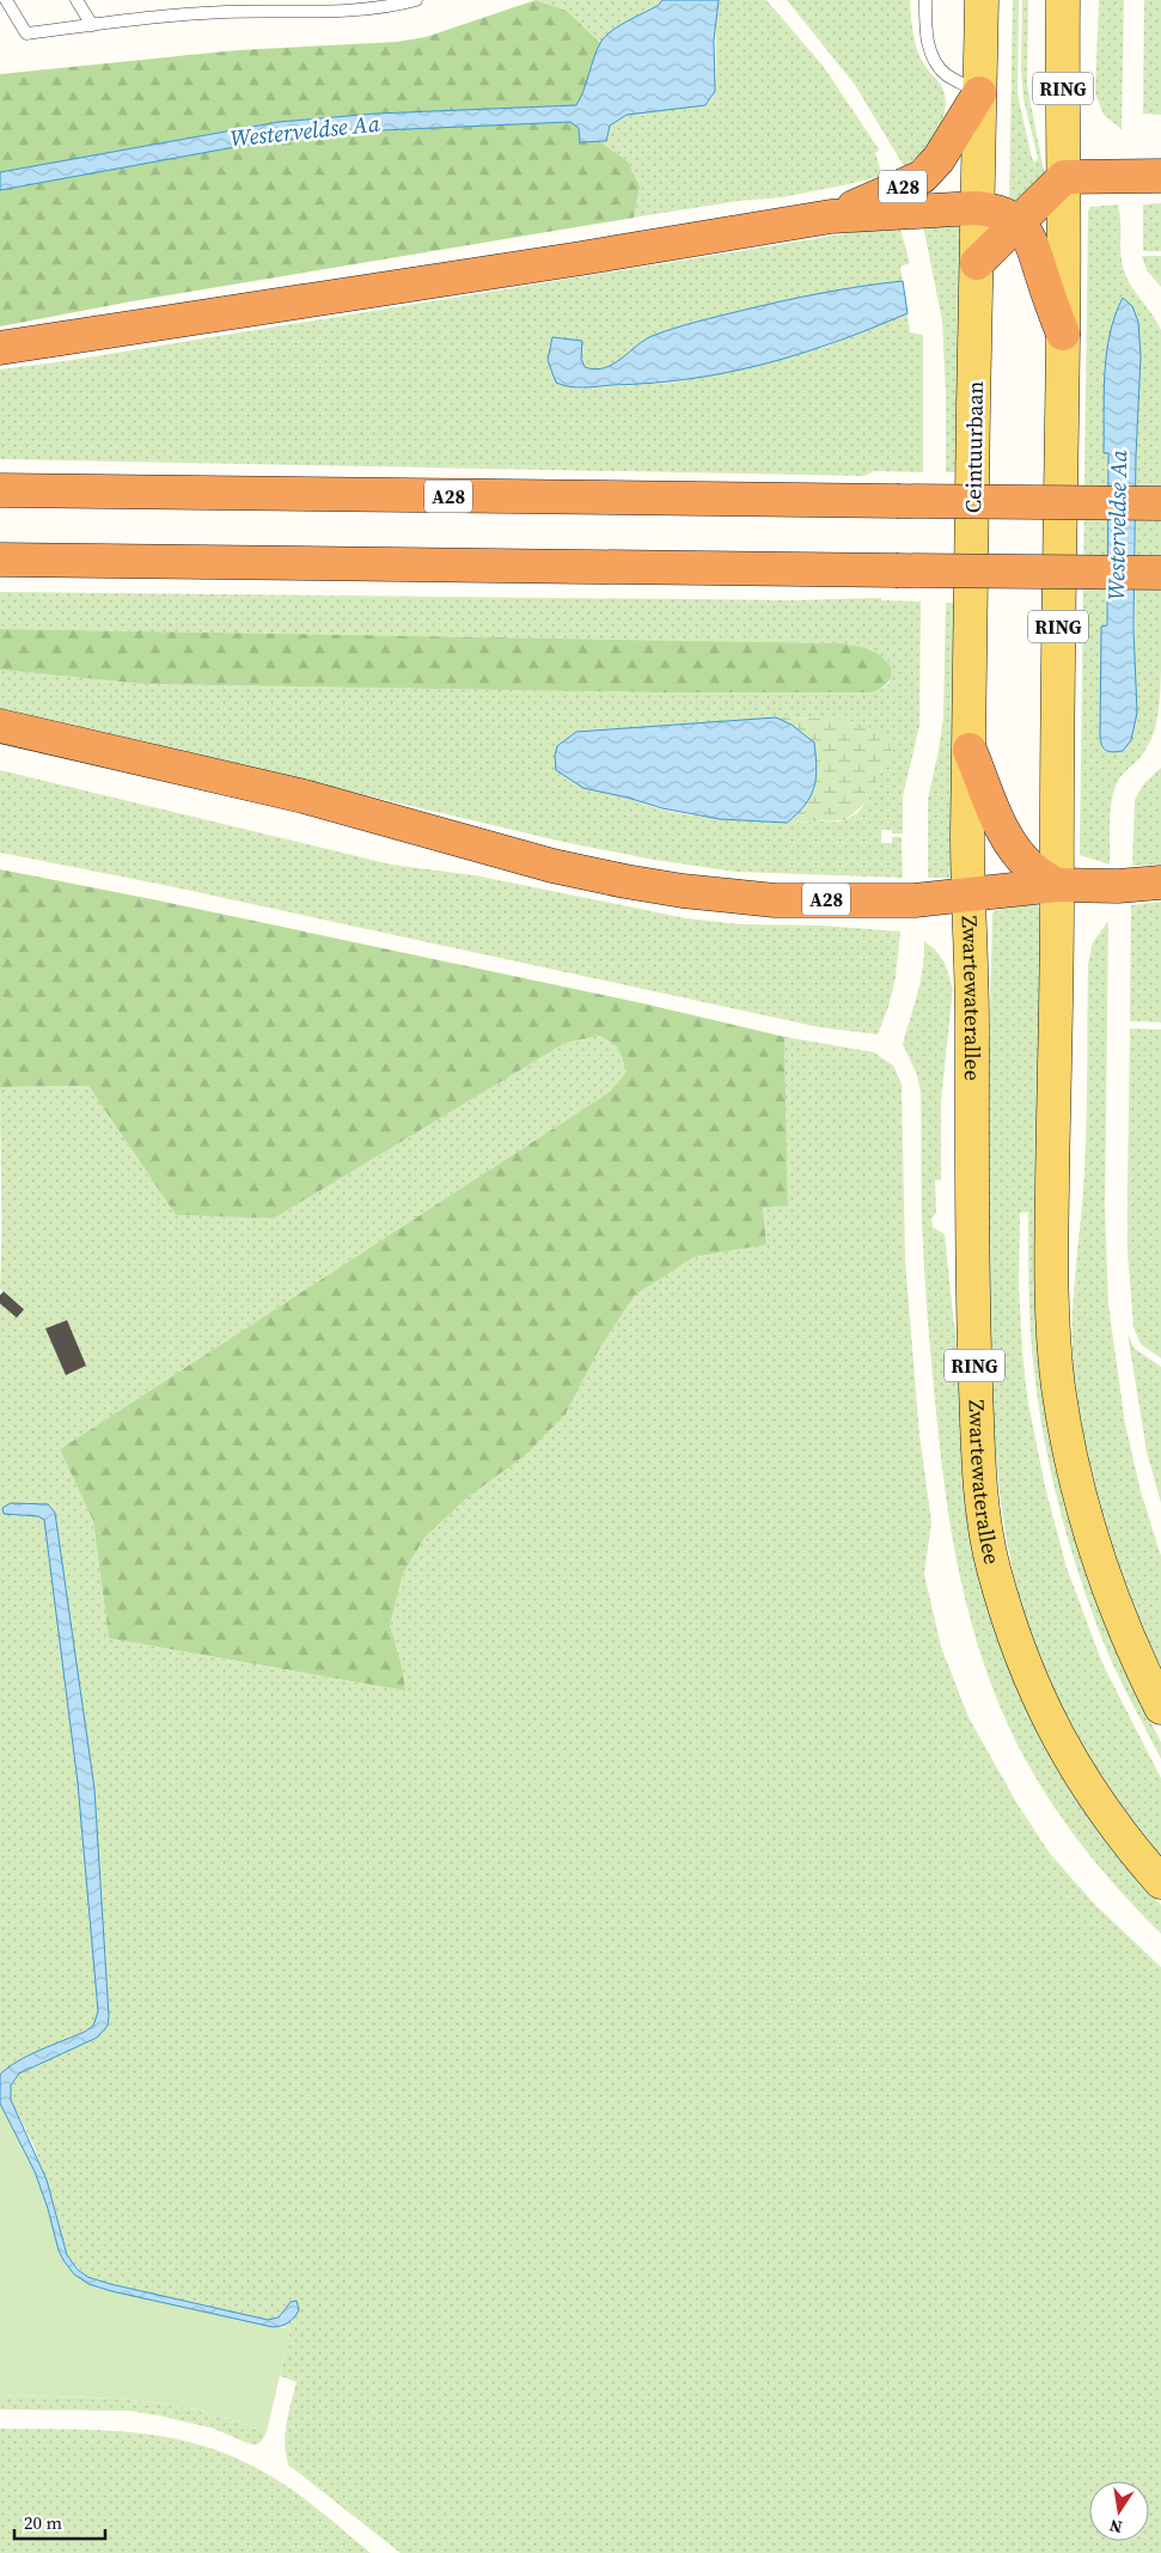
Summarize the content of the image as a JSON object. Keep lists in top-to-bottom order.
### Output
{
  "streets": {
    "highway": ["A28"],
    "main road": ["RING", "Ceintuurbaan", "Zwartewaterallee"]
  },
  "crossings": [
    ["RING", "A28"],
    ["A28", "Ceintuurbaan"],
    ["A28", "Zwartewaterallee"],
    ["Ceintuurbaan", "Zwartewaterallee"]
  ],
  "water": ["Westerveldse Aa"],
  "scale_bar": "20 m",
  "north": "bottom"
}
